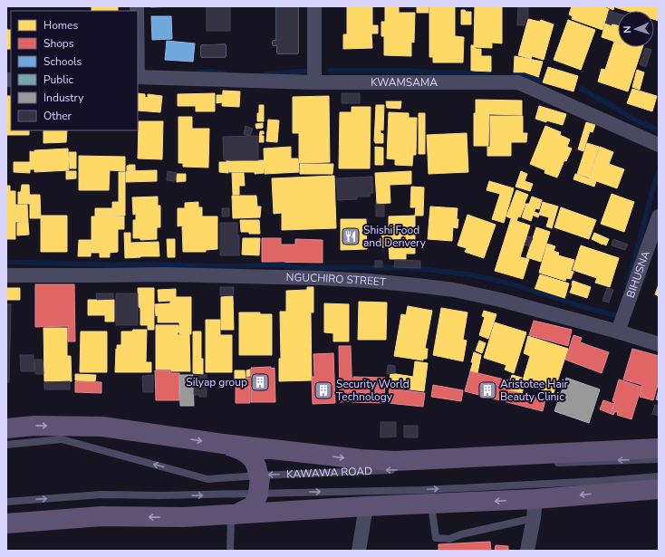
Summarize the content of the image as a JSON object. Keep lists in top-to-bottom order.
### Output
{
  "streets": {
    "main road": ["KAWAWA ROAD"],
    "street": ["KWAMSAMA", "BIHUSNA", "NGUCHIRO STREET"]
  },
  "crossings": [
    ["BIHUSNA", "NGUCHIRO STREET"]
  ],
  "places": {
    "restaurant": ["Shishi Food and Derivery"],
    "building": ["Silyap group", "Security World Technology", "Aristotee Hair Beauty Clinic"]
  },
  "legend": [
    "Homes",
    "Shops",
    "Schools",
    "Public",
    "Industry",
    "Other"
  ],
  "north": "left"
}
